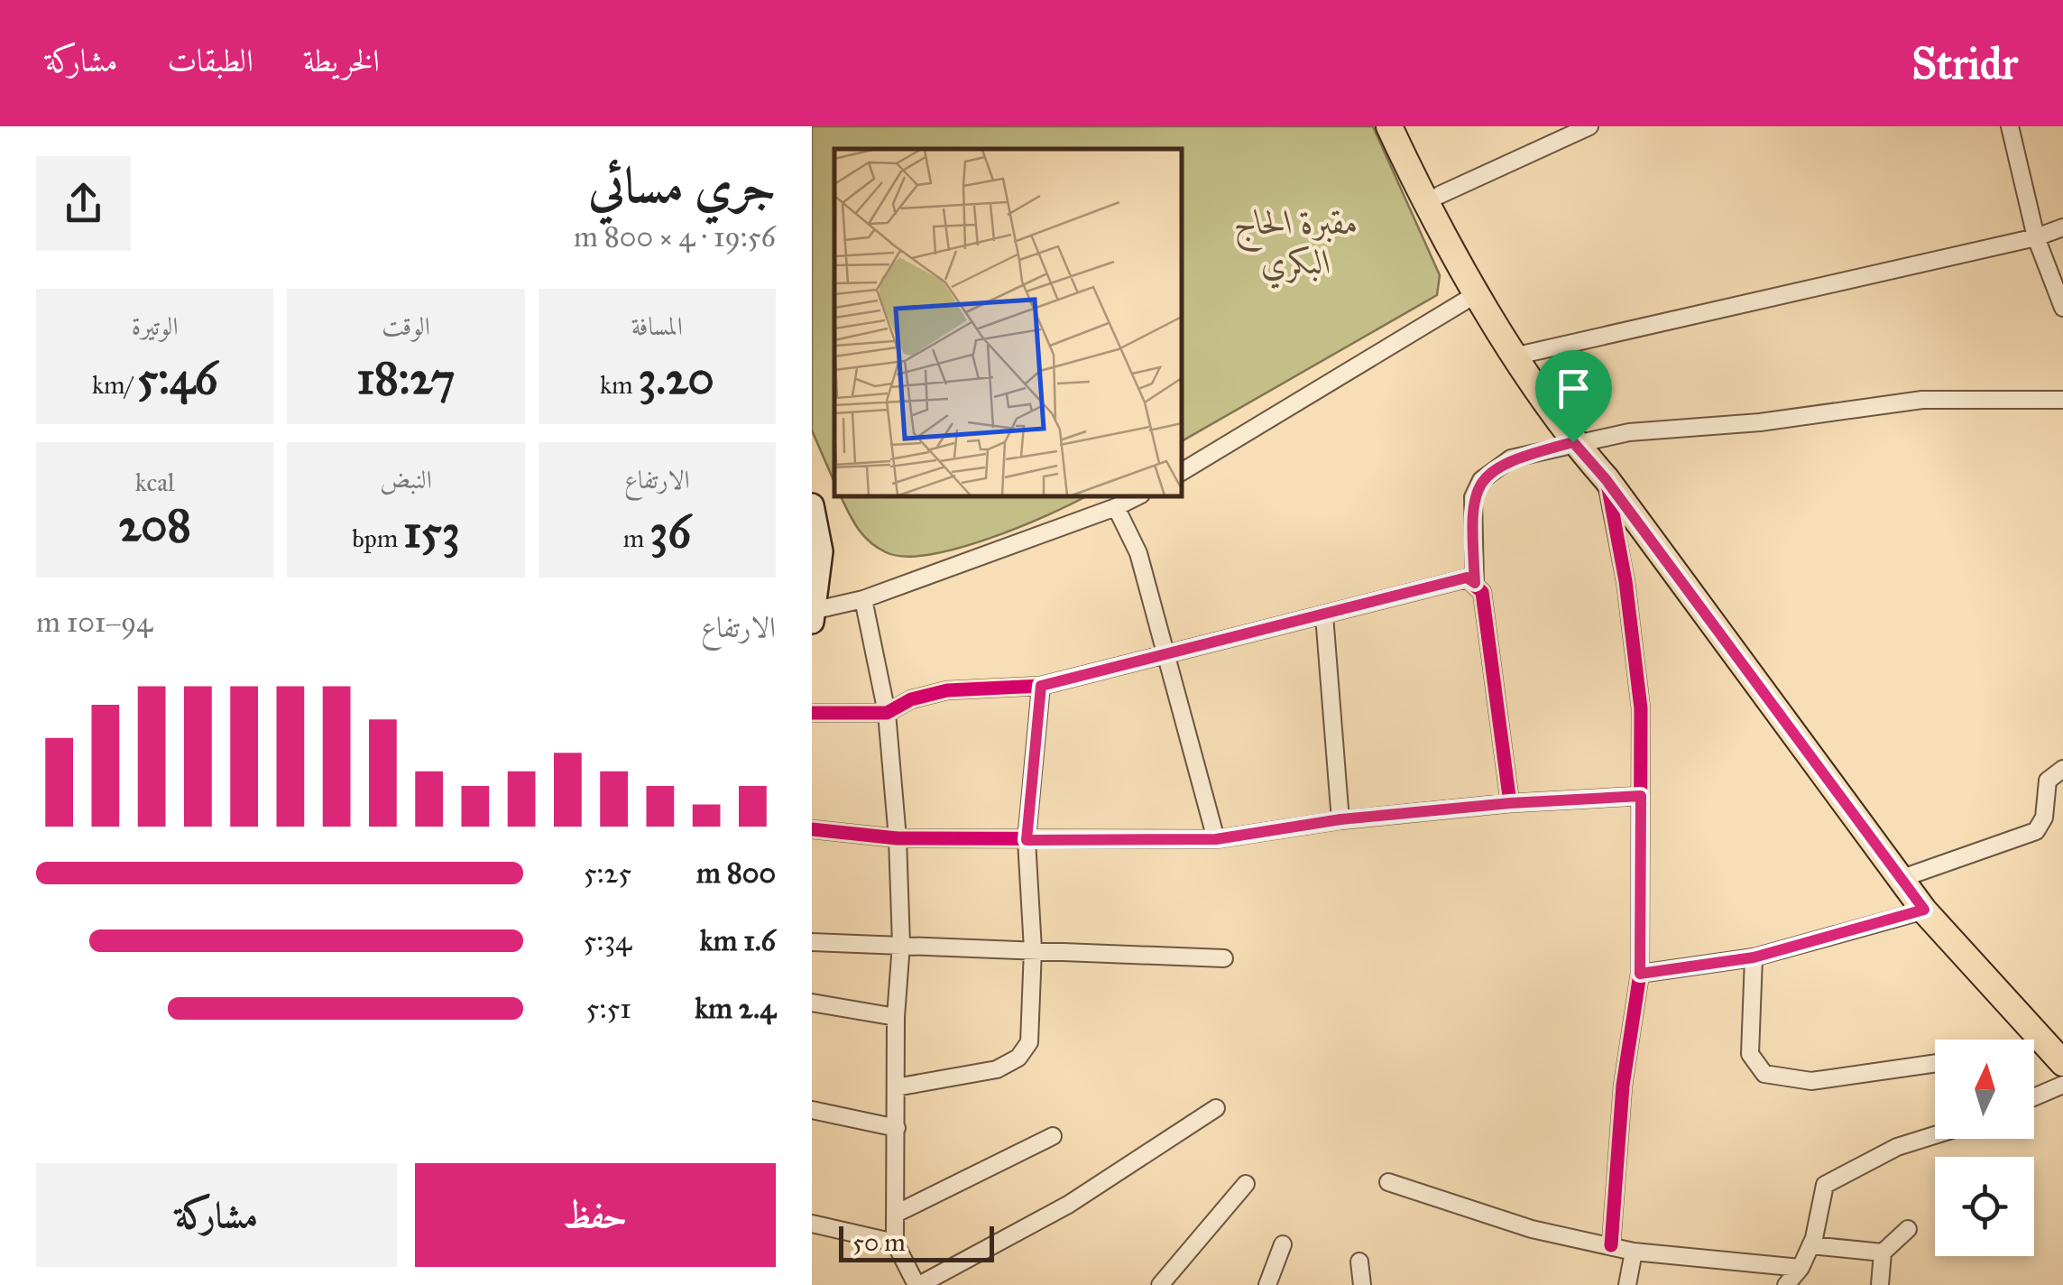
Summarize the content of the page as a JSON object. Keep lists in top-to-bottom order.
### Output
{
  "parks": ["مقبرة الحاج البكري"],
  "scale_bar": "50 m",
  "north": "top",
  "page": {
    "header": "Stridr",
    "nav": ["الخريطة", "الطبقات", "مشاركة"],
    "heading": ["جري مسائي", "19:56 · 4 × 800 m"],
    "stats": [
      ["المسافة", "3.20 km"],
      ["الوقت", "18:27"],
      ["الوتيرة", "5:46 /km"],
      ["الارتفاع", "36 m"],
      ["النبض", "153 bpm"],
      ["kcal", "208"]
    ],
    "chart": ["الارتفاع", "94–101 m"],
    "list": [
      {
        "name": "800 m",
        "note": "5:25"
      },
      {
        "name": "1.6 km",
        "note": "5:34"
      },
      {
        "name": "2.4 km",
        "note": "5:51"
      }
    ],
    "buttons": ["حفظ", "مشاركة"],
    "scale": "50 m"
  }
}
